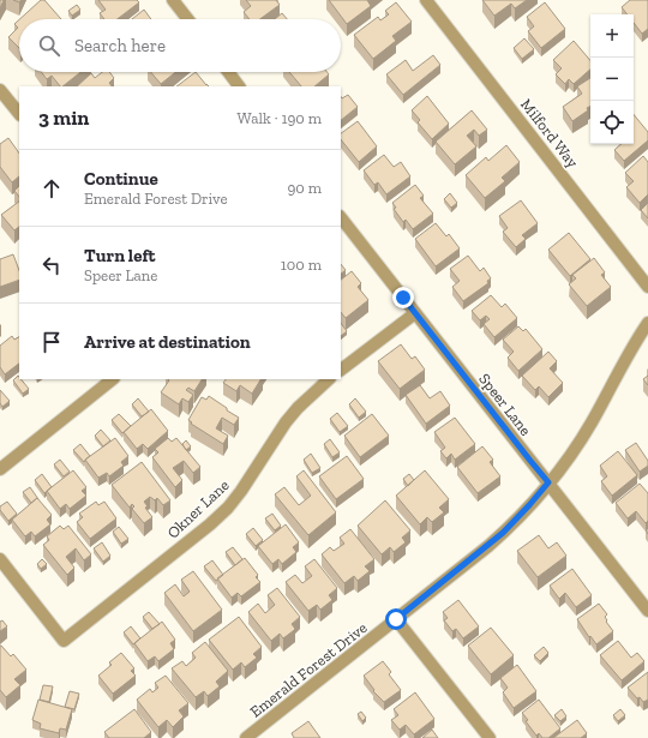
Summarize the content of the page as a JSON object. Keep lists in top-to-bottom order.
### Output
{
  "streets": {
    "street": [
      "Milford Way",
      "Speer Lane",
      "Okner Lane",
      "Emerald Forest Drive"
    ]
  },
  "crossings": [
    ["Speer Lane", "Emerald Forest Drive"]
  ],
  "page": {
    "map_buttons": ["+", "−"],
    "search": "Search here",
    "heading": ["3 min", "Walk · 190 m"],
    "list": [
      ["Continue", "Emerald Forest Drive", "90 m"],
      ["Turn left", "Speer Lane", "100 m"],
      "Arrive at destination"
    ]
  }
}
